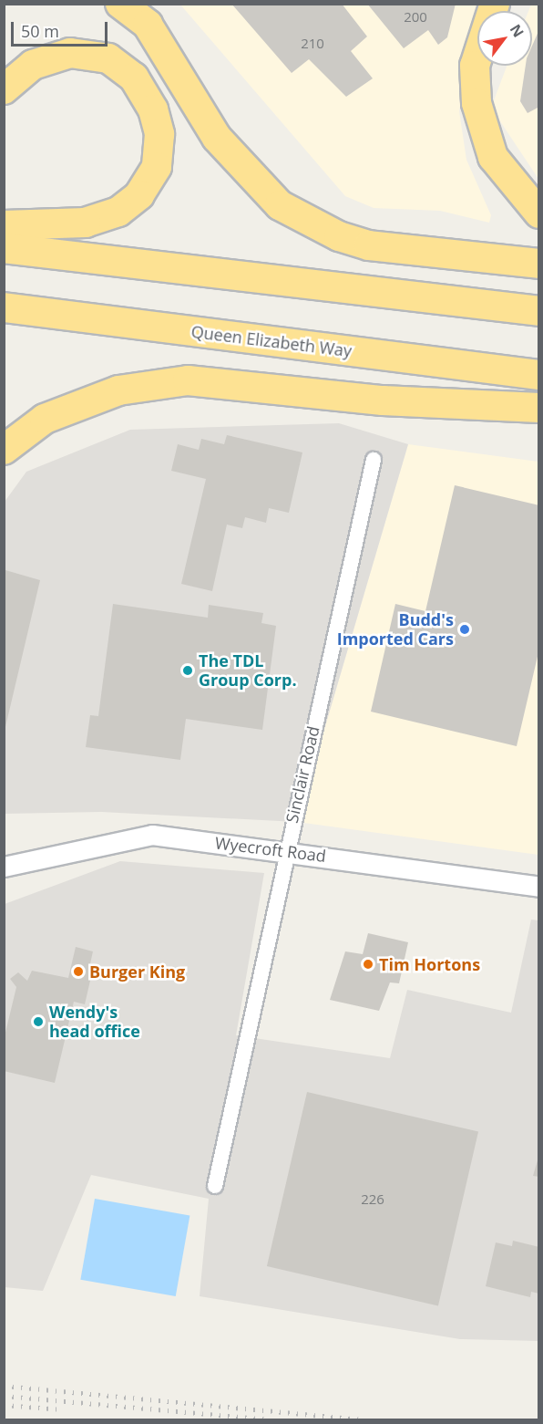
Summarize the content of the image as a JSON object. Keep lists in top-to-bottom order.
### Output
{
  "streets": {
    "highway": ["Queen Elizabeth Way"],
    "street": ["Sinclair Road", "Wyecroft Road"]
  },
  "crossings": [
    ["Sinclair Road", "Wyecroft Road"]
  ],
  "places": [
    "Budd's Imported Cars",
    "The TDL Group Corp.",
    "Tim Hortons",
    "Burger King",
    "Wendy's head office"
  ],
  "house_numbers": ["200", "210", "226"],
  "scale_bar": "50 m",
  "north": "top right"
}
